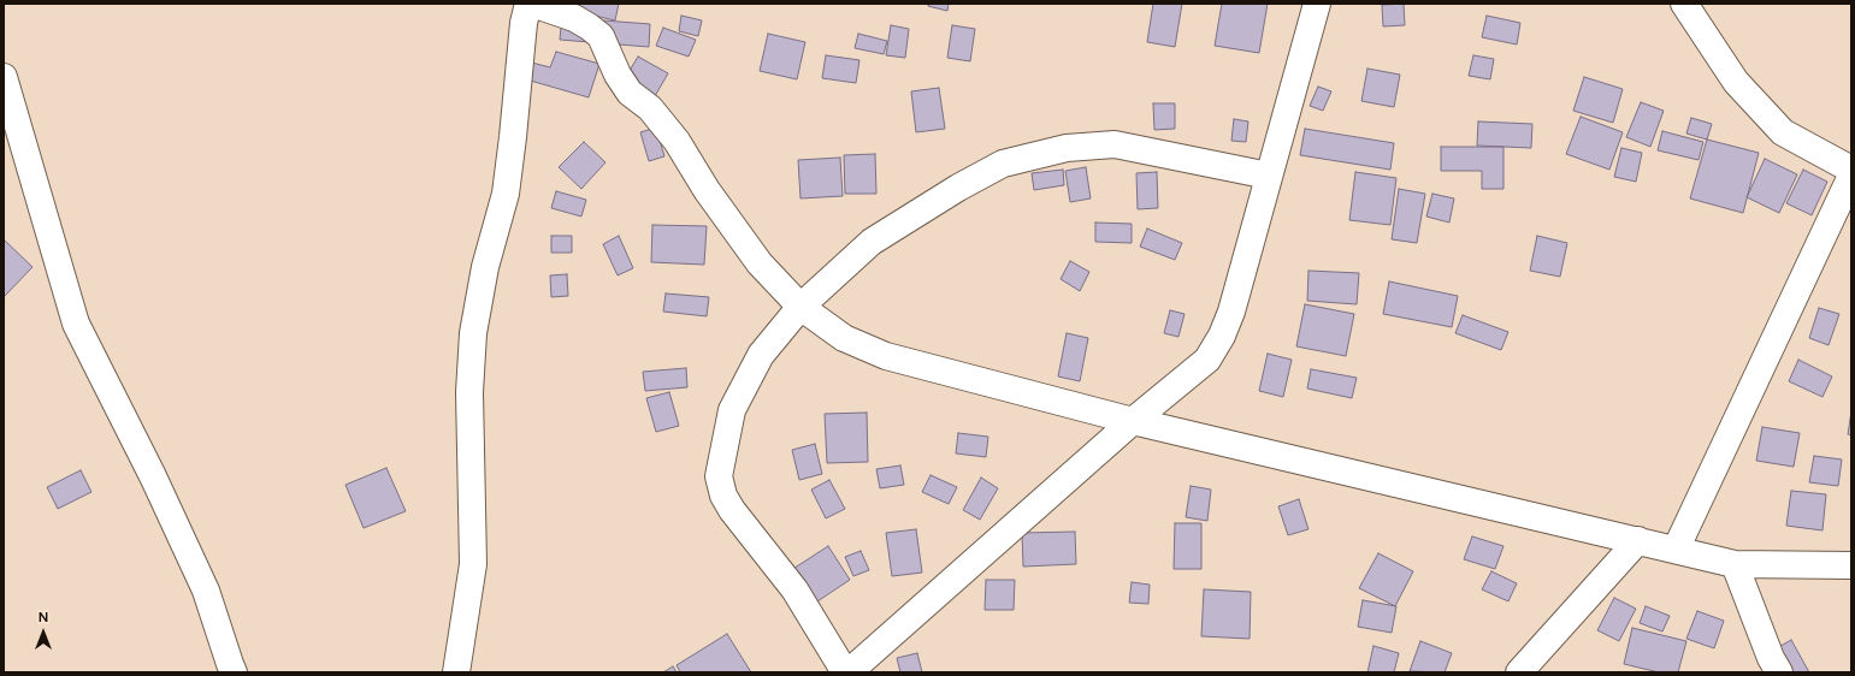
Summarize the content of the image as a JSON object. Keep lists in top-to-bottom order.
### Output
{
  "north": "top"
}
